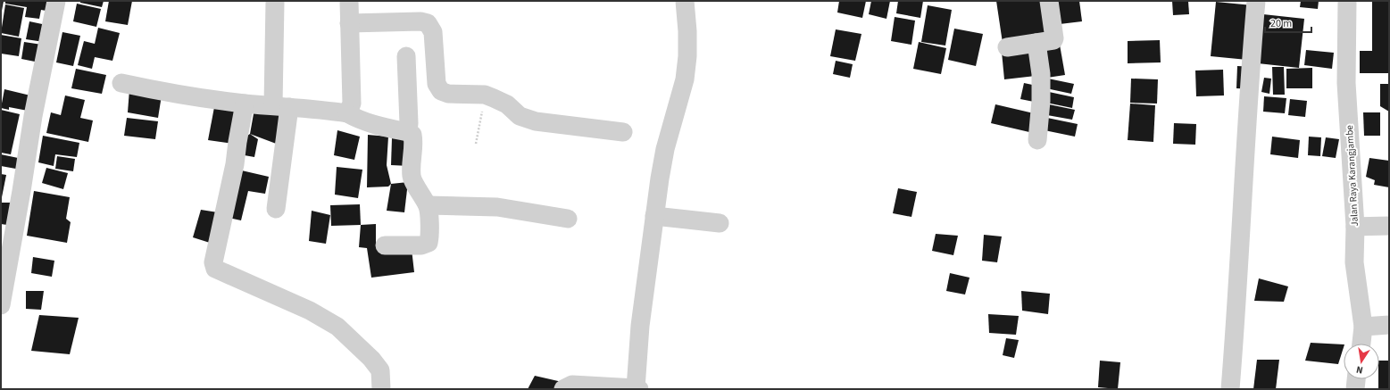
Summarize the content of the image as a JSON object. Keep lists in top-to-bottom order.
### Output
{
  "streets": {
    "street": ["Jalan Raya Karangjambe"]
  },
  "scale_bar": "20 m",
  "north": "bottom"
}
